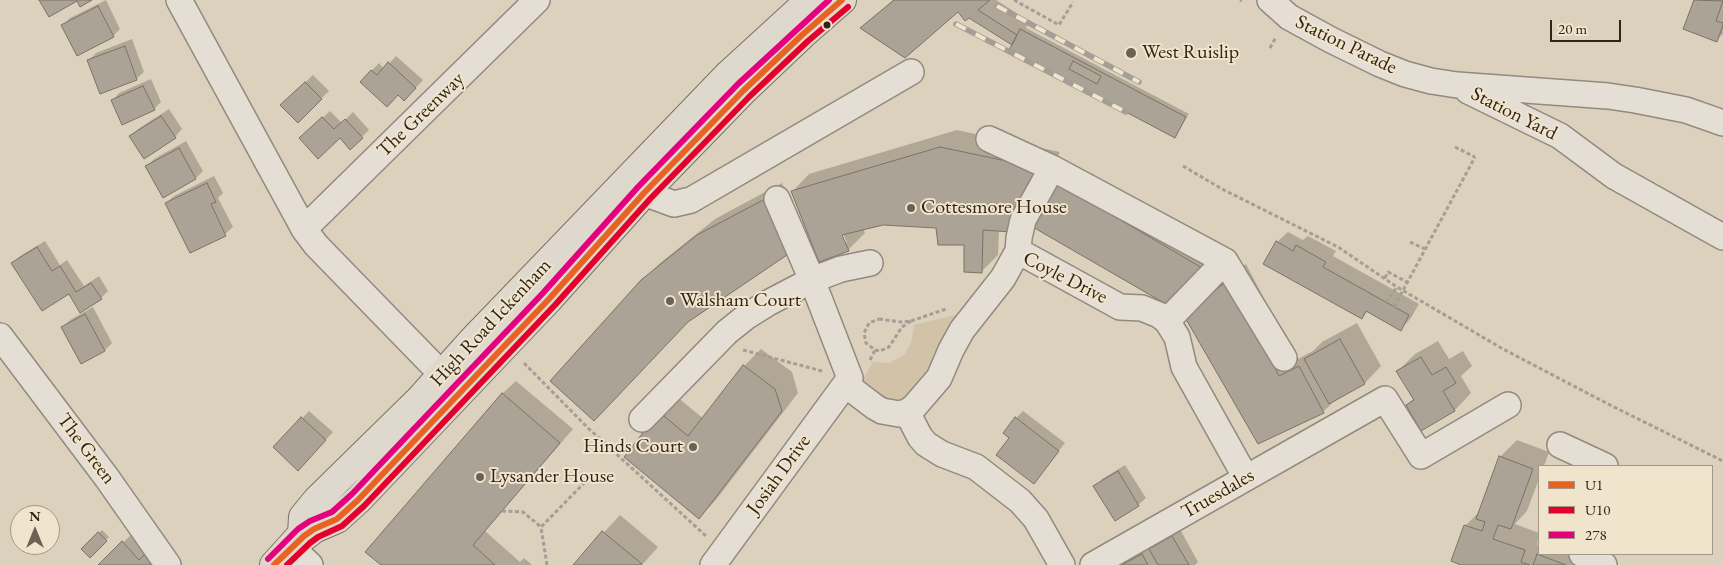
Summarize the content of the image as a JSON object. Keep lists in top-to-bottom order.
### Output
{
  "streets": {
    "main road": ["High Road Ickenham"],
    "street": [
      "Station Parade",
      "Station Yard",
      "The Greenway",
      "Coyle Drive",
      "The Green",
      "Josiah Drive",
      "Truesdales"
    ]
  },
  "crossings": [
    ["Station Parade", "Station Yard"]
  ],
  "places": [
    "West Ruislip",
    "Cottesmore House",
    "Walsham Court",
    "Hinds Court",
    "Lysander House"
  ],
  "lines": ["transit line U1", "transit line 278", "transit line U10"],
  "legend": ["U1", "U10", "278"],
  "scale_bar": "20 m",
  "north": "top"
}
